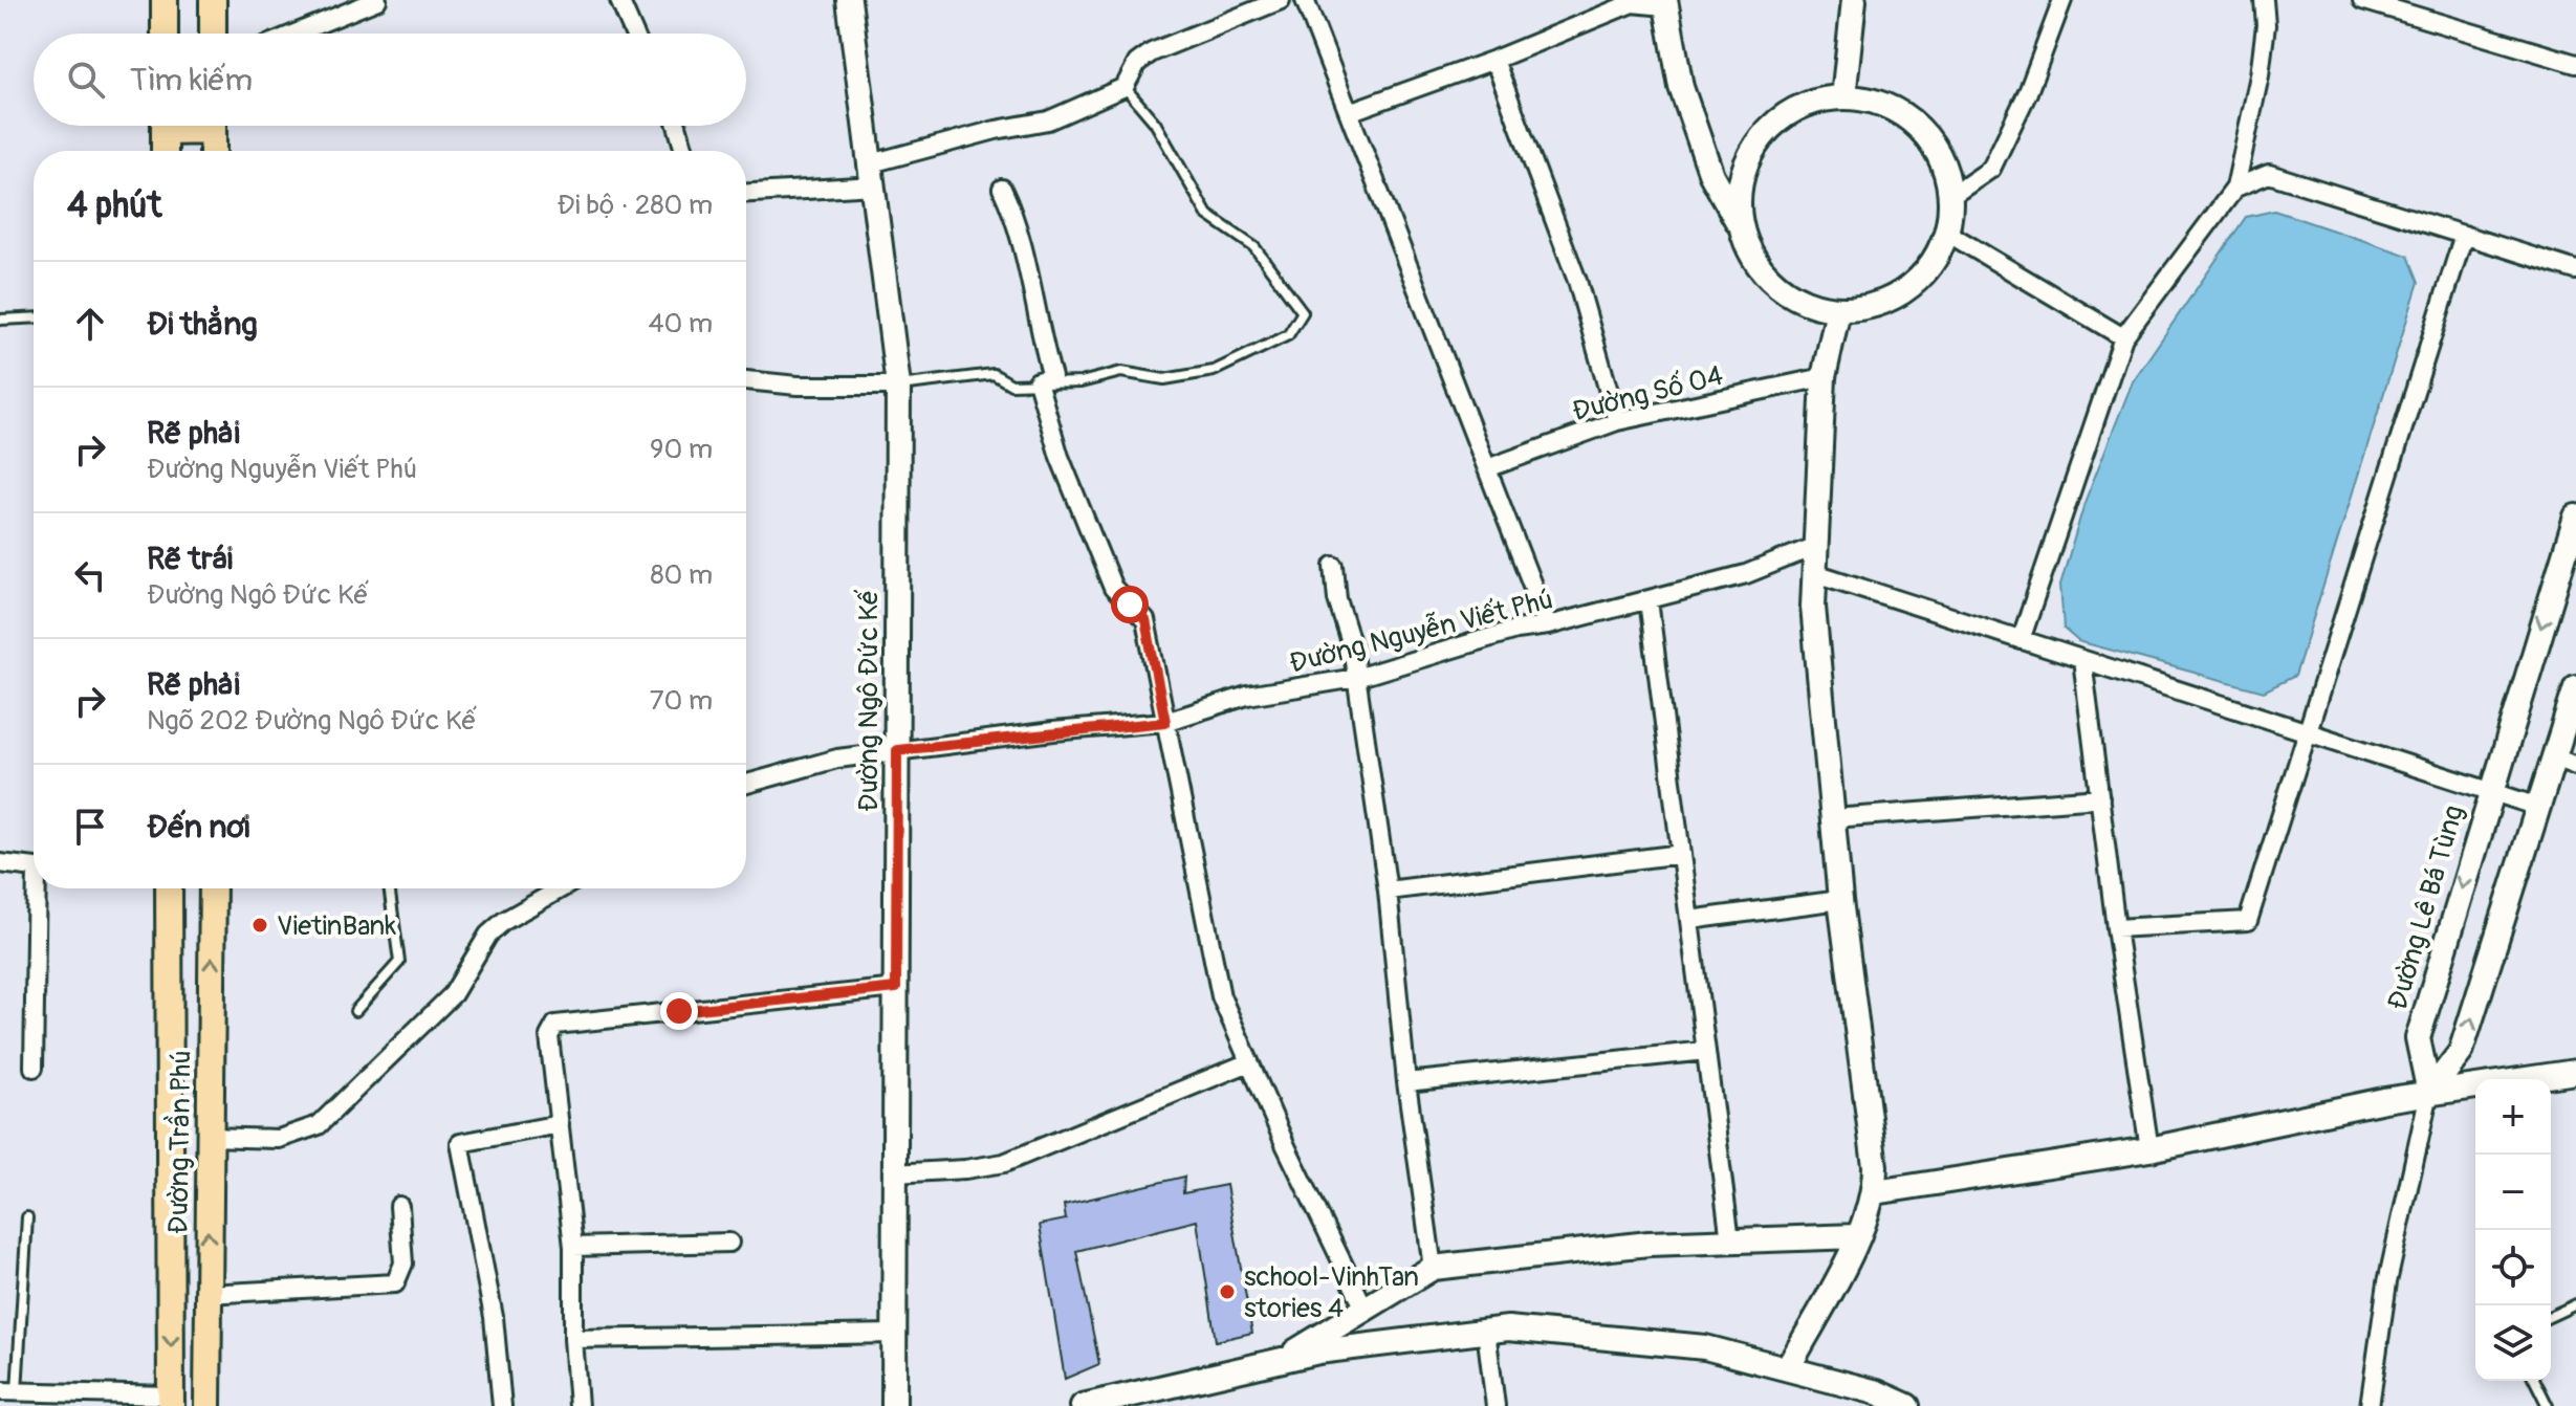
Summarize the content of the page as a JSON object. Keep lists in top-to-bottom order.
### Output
{
  "streets": {
    "main road": ["Đường Trần Phú"],
    "street": [
      "Đường Số 04",
      "Đường Nguyễn Viết Phú",
      "Đường Ngô Đức Kế",
      "Đường Lê Bá Tùng"
    ]
  },
  "crossings": [
    ["Đường Nguyễn Viết Phú", "Đường Ngô Đức Kế"]
  ],
  "places": ["VietinBank", "school-VinhTan stories 4"],
  "page": {
    "search": "Tìm kiếm",
    "heading": ["4 phút", "Đi bộ · 280 m"],
    "list": [
      ["Đi thẳng", "40 m"],
      ["Rẽ phải", "Đường Nguyễn Viết Phú", "90 m"],
      ["Rẽ trái", "Đường Ngô Đức Kế", "80 m"],
      ["Rẽ phải", "Ngõ 202 Đường Ngô Đức Kế", "70 m"],
      "Đến nơi"
    ],
    "map_buttons": ["+", "−"]
  }
}
